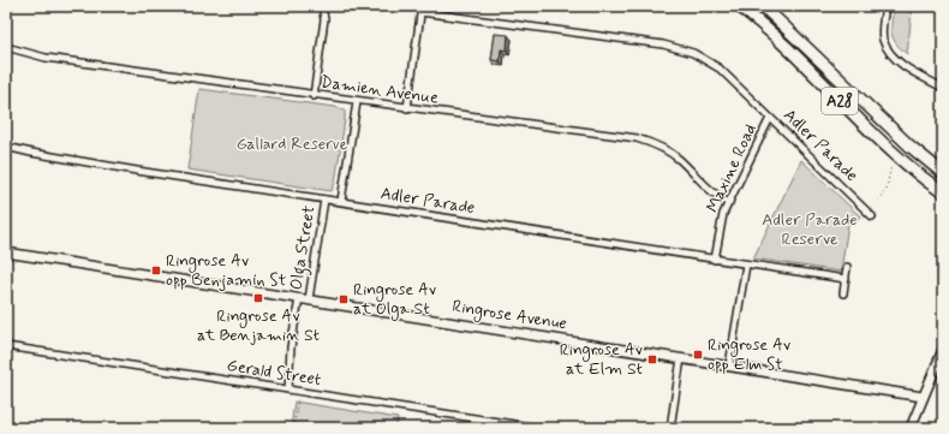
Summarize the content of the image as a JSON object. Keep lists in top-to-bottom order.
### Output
{
  "streets": {
    "highway": ["A28"],
    "street": [
      "Damien Avenue",
      "Adler Parade",
      "Maxine Road",
      "Olga Street",
      "Ringrose Avenue",
      "Gerald Street"
    ]
  },
  "crossings": [
    ["Damien Avenue", "Maxine Road"],
    ["Adler Parade", "Maxine Road"],
    ["Adler Parade", "Olga Street"],
    ["Olga Street", "Ringrose Avenue"],
    ["Olga Street", "Gerald Street"]
  ],
  "parks": ["Gallard Reserve", "Adler Parade Reserve"],
  "places": {
    "transit": [
      "Ringrose Av opp Benjamin St",
      "Ringrose Av at Benjamin St",
      "Ringrose Av at Olga St",
      "Ringrose Av opp Elm St",
      "Ringrose Av at Elm St"
    ]
  }
}
